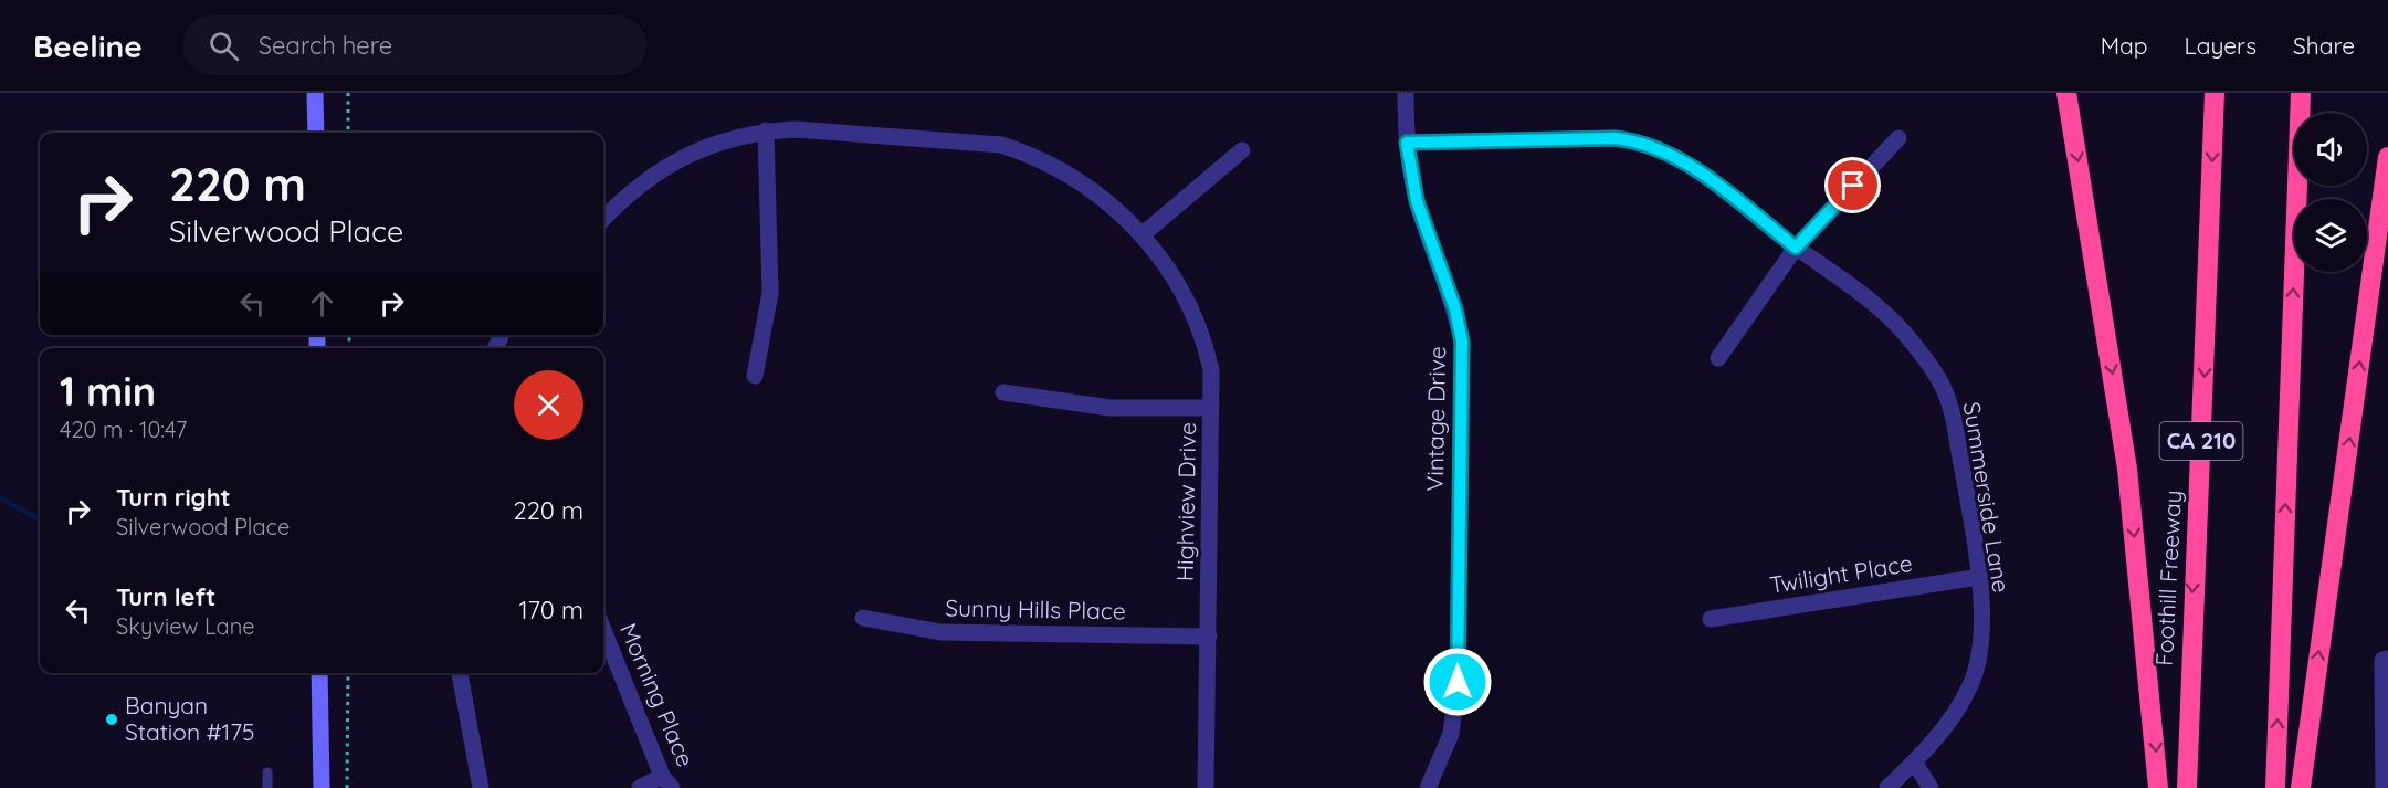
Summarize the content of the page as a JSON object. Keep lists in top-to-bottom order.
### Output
{
  "streets": {
    "highway": ["CA 210", "Foothill Freeway"],
    "street": [
      "Vintage Drive",
      "Summerside Lane",
      "Highview Drive",
      "Twilight Place",
      "Sunny Hills Place",
      "Morning Place"
    ]
  },
  "crossings": [
    ["Vintage Drive", "Summerside Lane"],
    ["Summerside Lane", "Twilight Place"],
    ["Highview Drive", "Sunny Hills Place"]
  ],
  "places": ["Banyan Station #175"],
  "page": {
    "header": "Beeline",
    "search": "Search here",
    "nav": ["Map", "Layers", "Share"],
    "turn": ["220 m", "Silverwood Place"],
    "heading": ["1 min", "420 m · 10:47"],
    "list": [
      {
        "name": "Turn right",
        "note": "Silverwood Place",
        "value": "220 m"
      },
      {
        "name": "Turn left",
        "note": "Skyview Lane",
        "value": "170 m"
      }
    ]
  }
}
